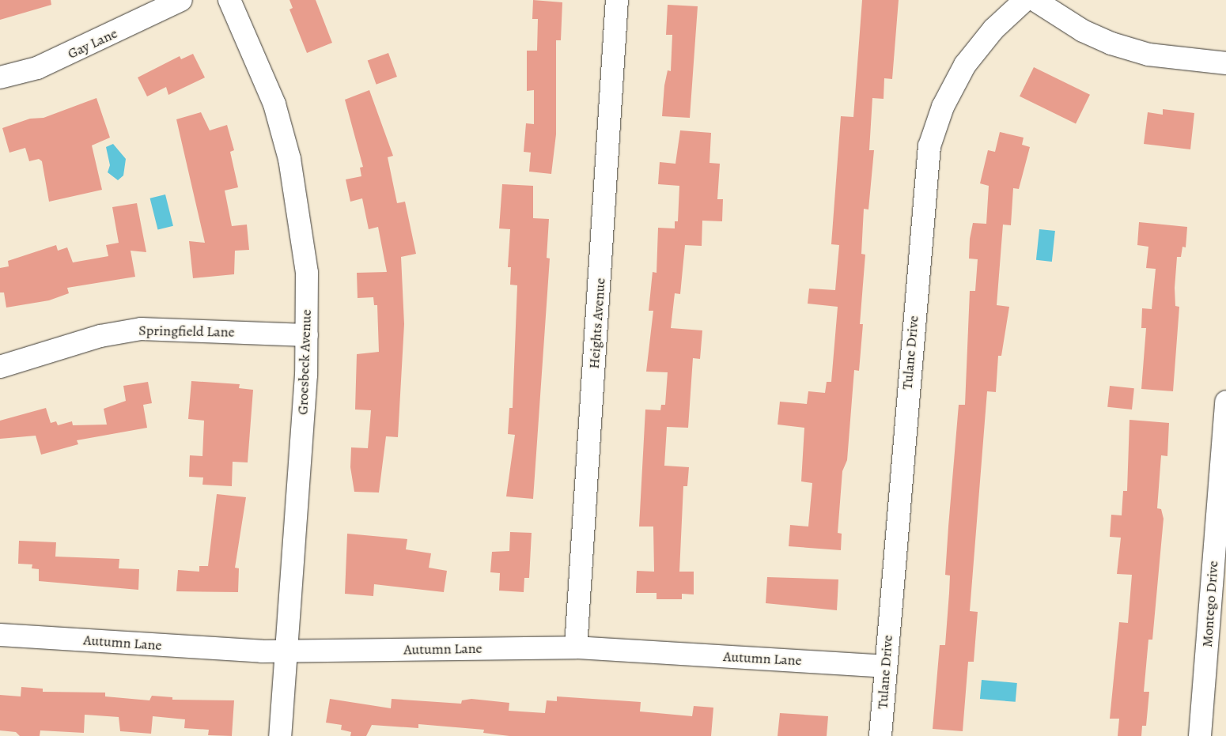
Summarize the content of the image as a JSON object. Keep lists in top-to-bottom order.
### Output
{
  "streets": {
    "street": [
      "Gay Lane",
      "Heights Avenue",
      "Springfield Lane",
      "Tulane Drive",
      "Groesbeck Avenue",
      "Montego Drive",
      "Autumn Lane"
    ]
  },
  "crossings": [
    ["Heights Avenue", "Autumn Lane"],
    ["Springfield Lane", "Groesbeck Avenue"],
    ["Tulane Drive", "Autumn Lane"],
    ["Groesbeck Avenue", "Autumn Lane"]
  ]
}
